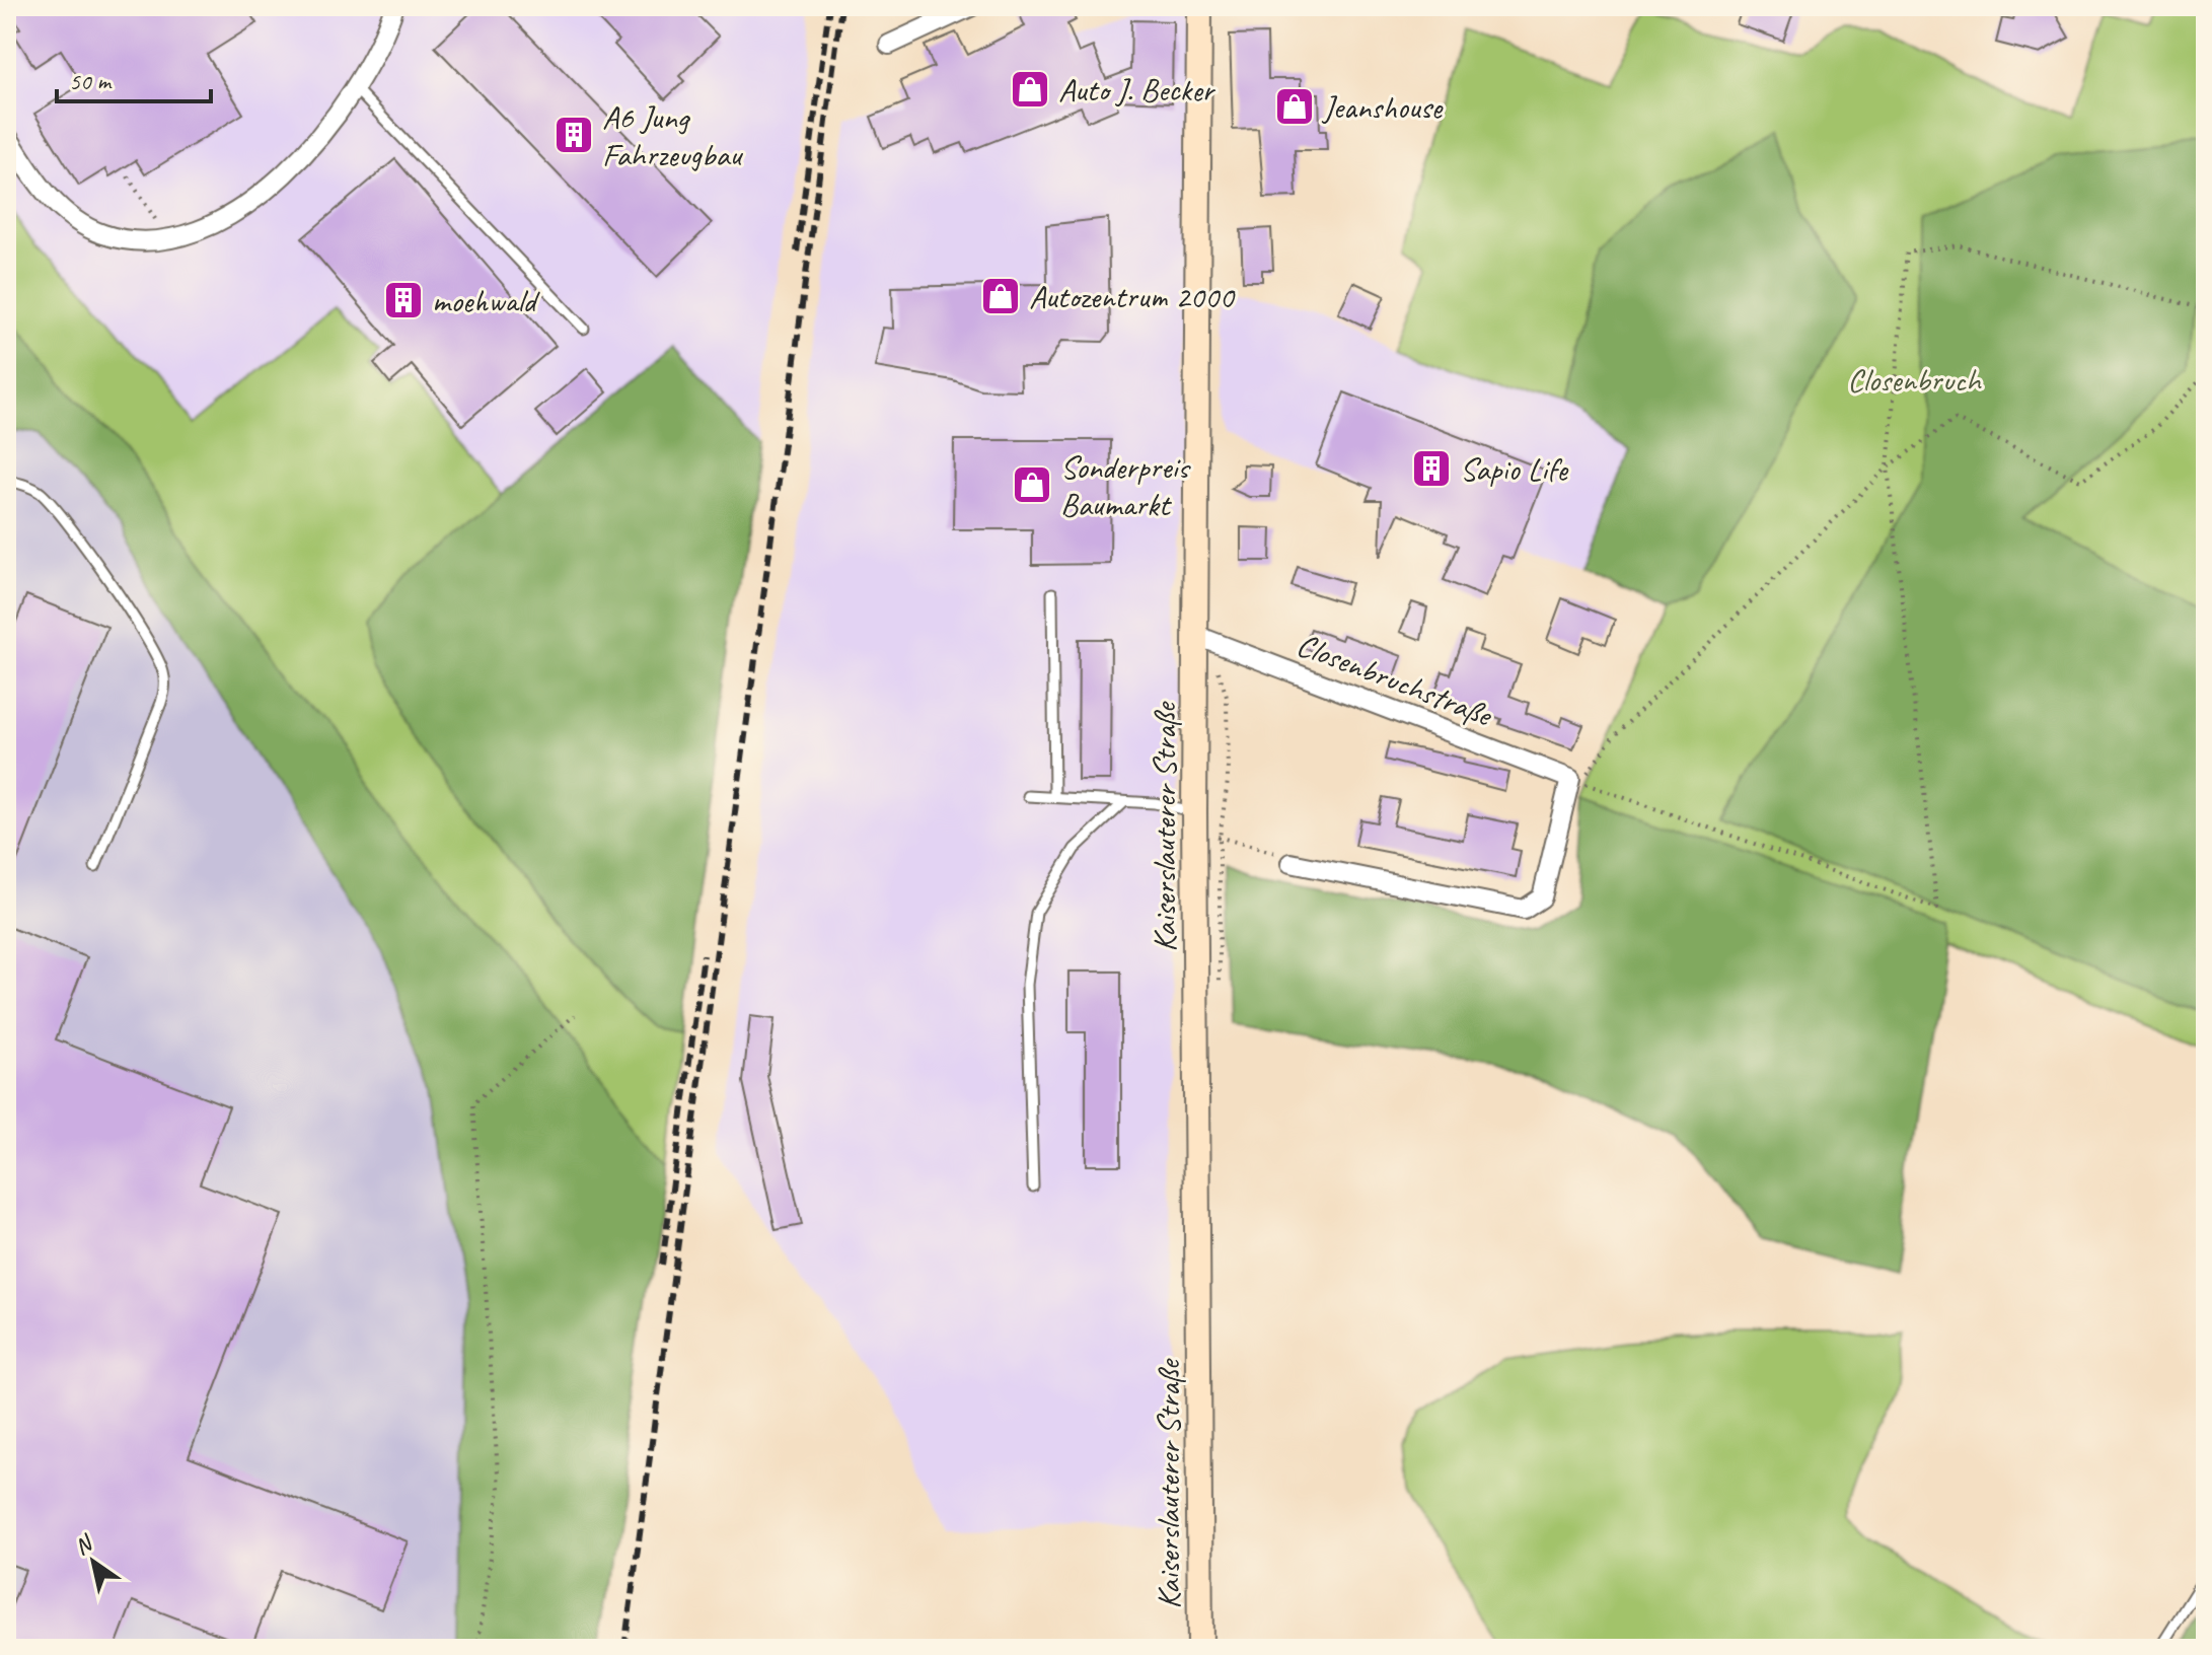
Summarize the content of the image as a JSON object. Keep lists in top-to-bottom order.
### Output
{
  "streets": {
    "main road": ["Kaiserslauterer Straße"],
    "street": ["Closenbruchstraße"]
  },
  "crossings": [
    ["Closenbruchstraße", "Kaiserslauterer Straße"]
  ],
  "parks": ["Closenbruch"],
  "places": {
    "shop": [
      "Auto J. Becker",
      "Jeanshouse",
      "Autozentrum 2000",
      "Sonderpreis Baumarkt"
    ],
    "building": ["A6 Jung Fahrzeugbau", "moehwald", "Sapio Life"]
  },
  "scale_bar": "50 m",
  "north": "top left"
}
